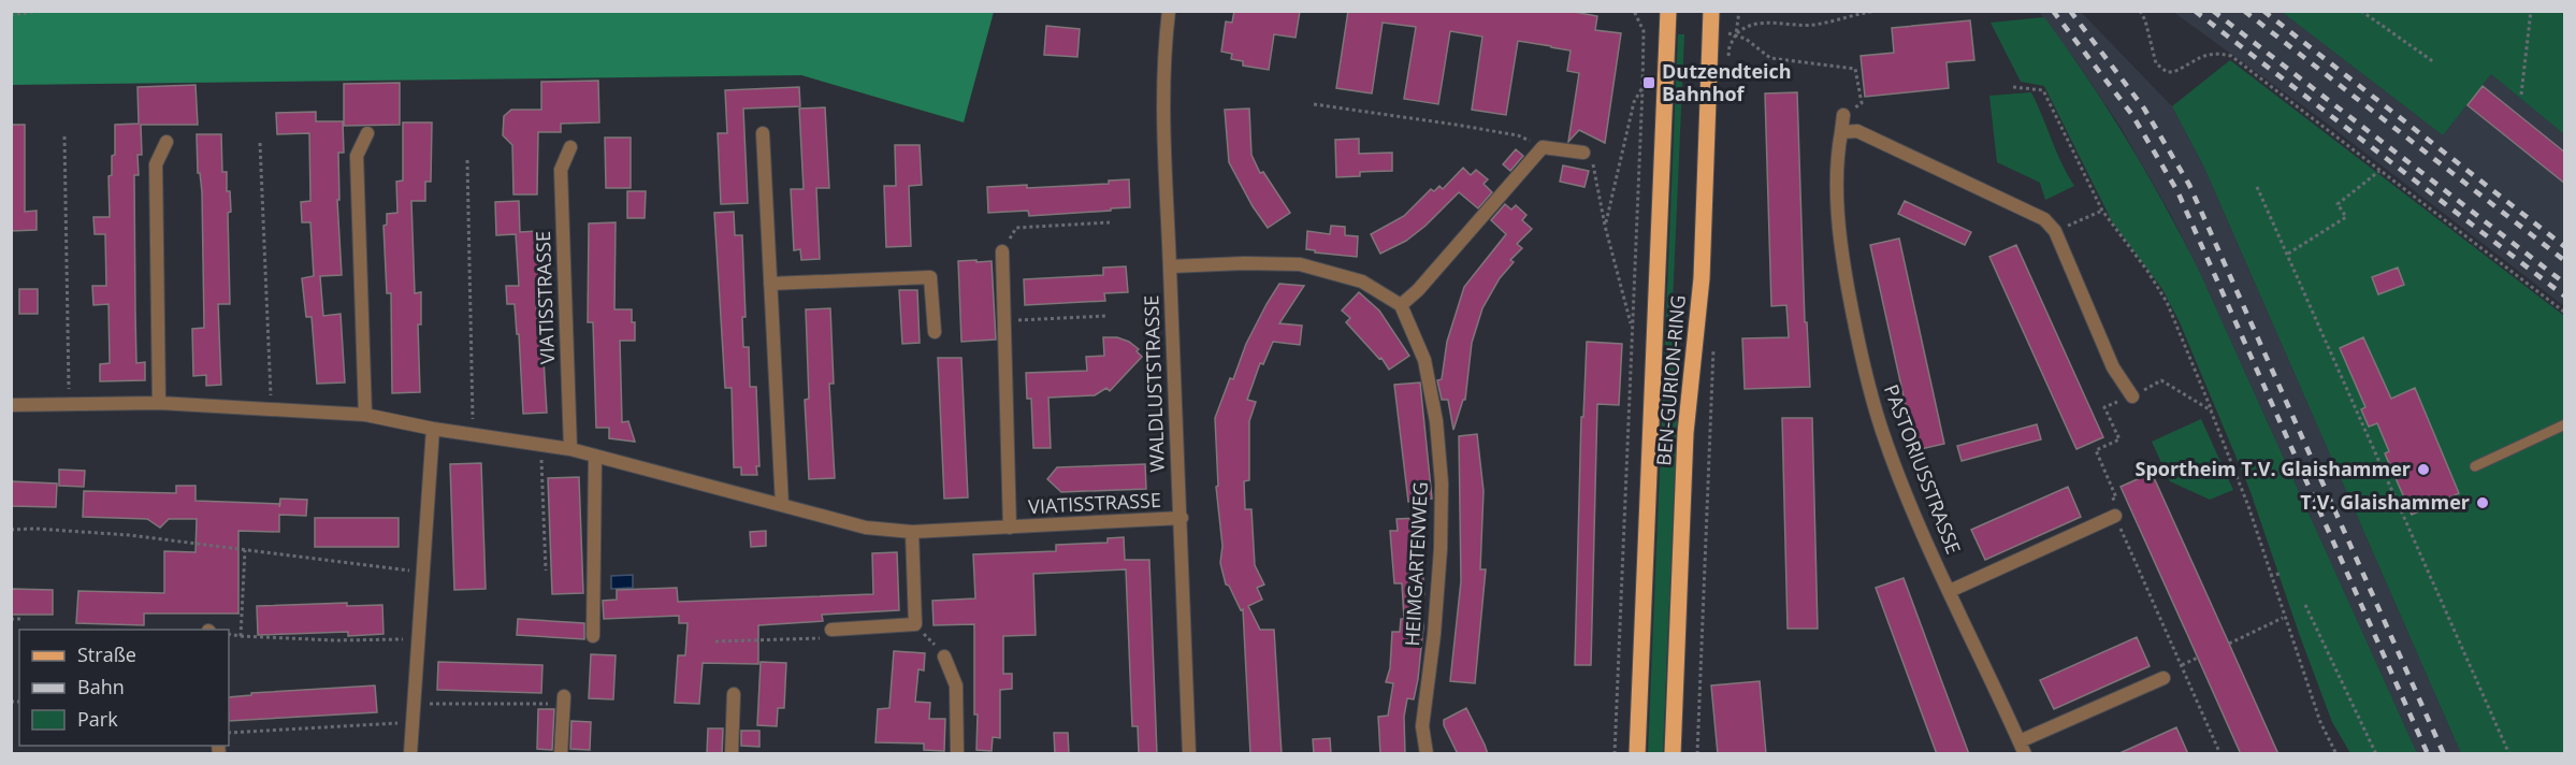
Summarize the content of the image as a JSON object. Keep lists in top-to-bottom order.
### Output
{
  "streets": {
    "main road": ["BEN-GURION-RING"],
    "street": [
      "VIATISSTRASSE",
      "WALDLUSTSTRASSE",
      "PASTORIUSSTRASSE",
      "HEIMGARTENWEG"
    ]
  },
  "crossings": [
    ["VIATISSTRASSE", "WALDLUSTSTRASSE"]
  ],
  "places": {
    "transit": ["Dutzendteich Bahnhof"],
    "other": ["Sportheim T.V. Glaishammer", "T.V. Glaishammer"]
  },
  "legend": ["Straße", "Bahn", "Park"]
}
